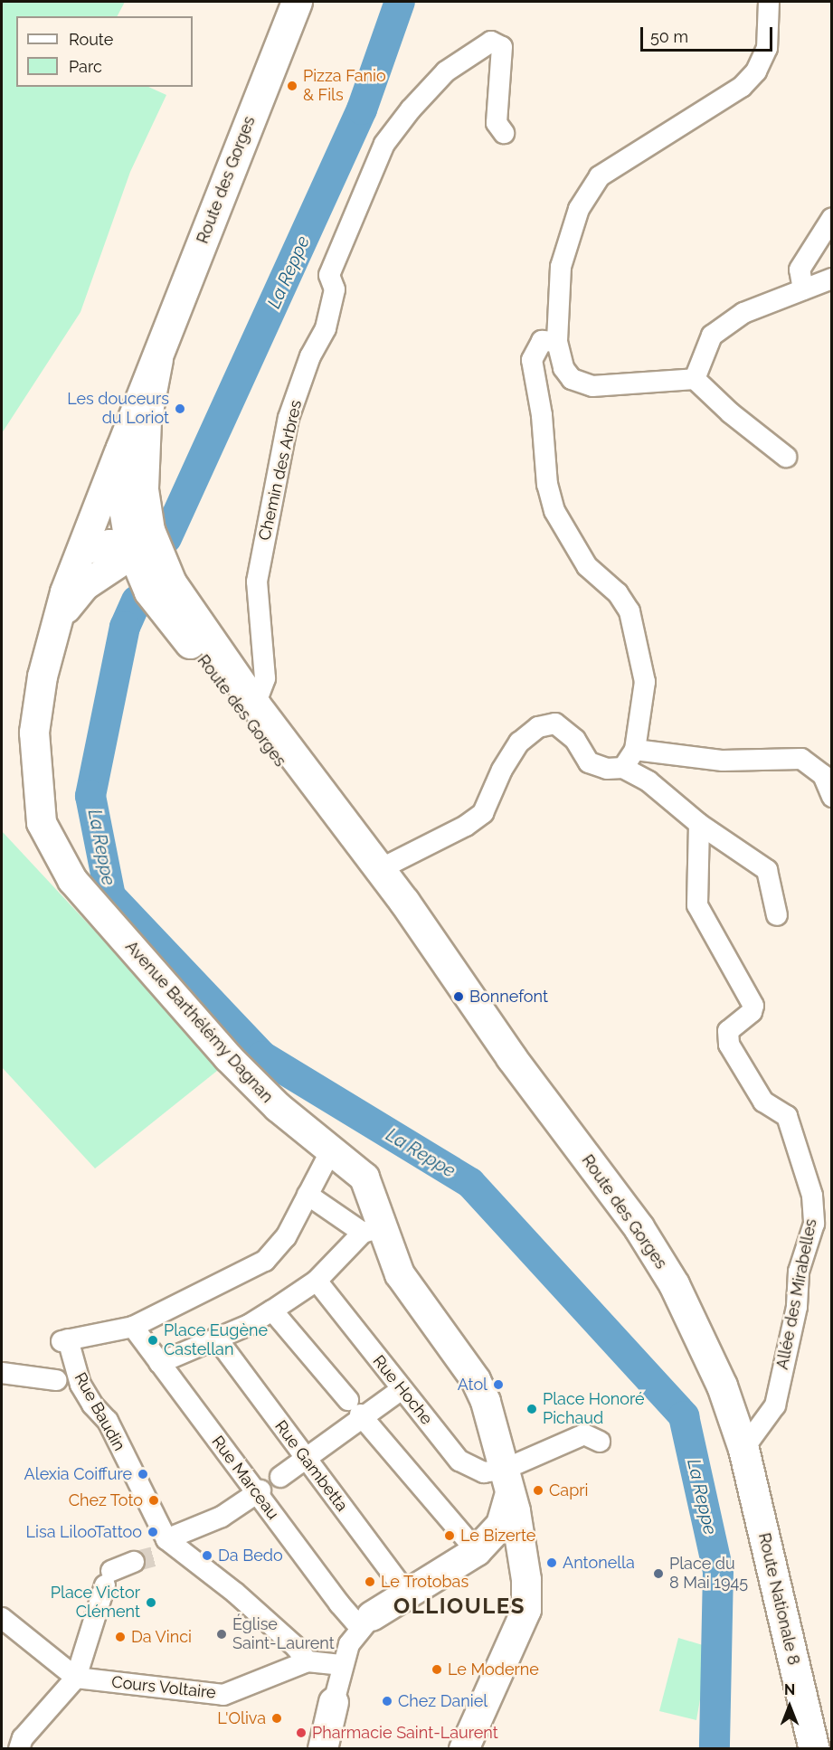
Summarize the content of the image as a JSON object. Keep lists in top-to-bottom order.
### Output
{
  "streets": {
    "main road": ["Route des Gorges", "Avenue Barthélémy Dagnan", "Route Nationale 8"],
    "street": [
      "Chemin des Arbres",
      "Allée des Mirabelles",
      "Rue Hoche",
      "Rue Baudin",
      "Rue Gambetta",
      "Rue Marceau",
      "Cours Voltaire"
    ]
  },
  "crossings": [
    ["Route des Gorges", "Chemin des Arbres"],
    ["Route des Gorges", "Avenue Barthélémy Dagnan"],
    ["Route des Gorges", "Allée des Mirabelles"],
    ["Route des Gorges", "Route Nationale 8"],
    ["Avenue Barthélémy Dagnan", "Rue Hoche"],
    ["Allée des Mirabelles", "Route Nationale 8"],
    ["Rue Baudin", "Rue Marceau"]
  ],
  "districts": ["OLLIOULES"],
  "water": ["La Reppe"],
  "places": [
    "Pizza Fanio & Fils",
    "Les douceurs du Loriot",
    "Bonnefont",
    "Place Eugène Castellan",
    "Atol",
    "Place Honoré Pichaud",
    "Alexia Coiffure",
    "Capri",
    "Chez Toto",
    "Lisa LilooTattoo",
    "Le Bizerte",
    "Da Bedo",
    "Antonella",
    "Place du 8 Mai 1945",
    "Le Trotobas",
    "Place Victor Clément",
    "Église Saint-Laurent",
    "Da Vinci",
    "Le Moderne",
    "Chez Daniel",
    "L'Oliva",
    "Pharmacie Saint-Laurent"
  ],
  "legend": ["Route", "Parc"],
  "scale_bar": "50 m",
  "north": "top"
}
